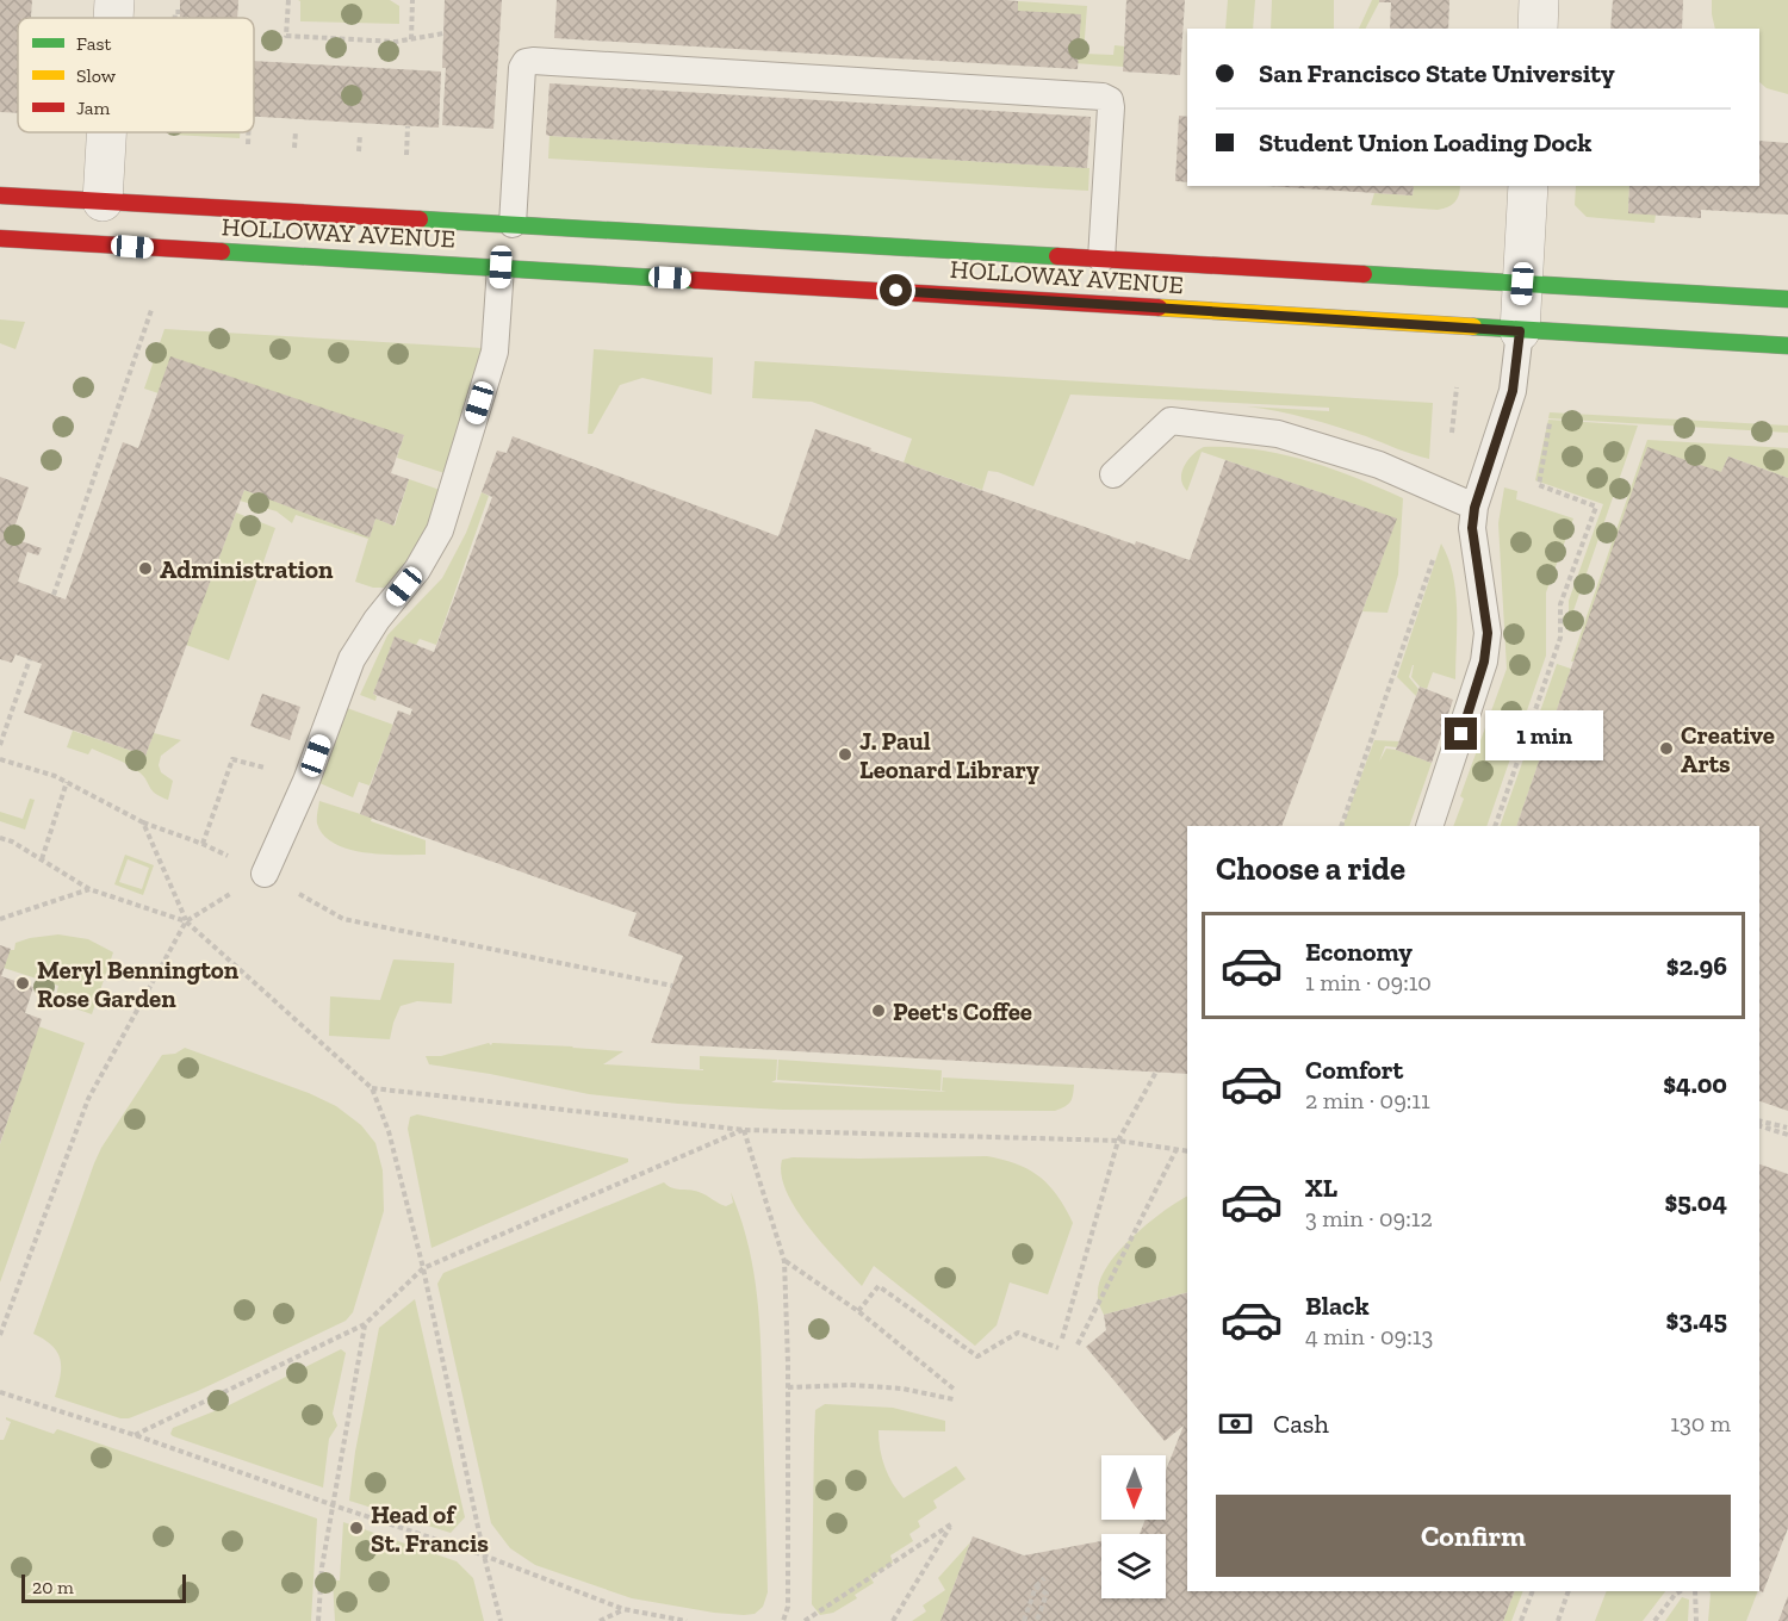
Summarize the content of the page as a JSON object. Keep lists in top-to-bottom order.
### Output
{
  "streets": {
    "street": ["HOLLOWAY AVENUE"]
  },
  "places": [
    "Administration",
    "Creative Arts",
    "J. Paul Leonard Library",
    "Meryl Bennington Rose Garden",
    "Peet's Coffee",
    "Head of St. Francis"
  ],
  "legend": ["Fast", "Slow", "Jam"],
  "scale_bar": "20 m",
  "north": "bottom",
  "page": {
    "banner": ["San Francisco State University", "Student Union Loading Dock"],
    "bubble": "1 min",
    "heading": "Choose a ride",
    "list": [
      {
        "name": "Economy",
        "note": "1 min · 09:10",
        "value": "$2.96"
      },
      {
        "name": "Comfort",
        "note": "2 min · 09:11",
        "value": "$4.00"
      },
      {
        "name": "XL",
        "note": "3 min · 09:12",
        "value": "$5.04"
      },
      {
        "name": "Black",
        "note": "4 min · 09:13",
        "value": "$3.45"
      }
    ],
    "pay": ["Cash", "130 m"],
    "buttons": "Confirm",
    "scale": "20 m"
  }
}
